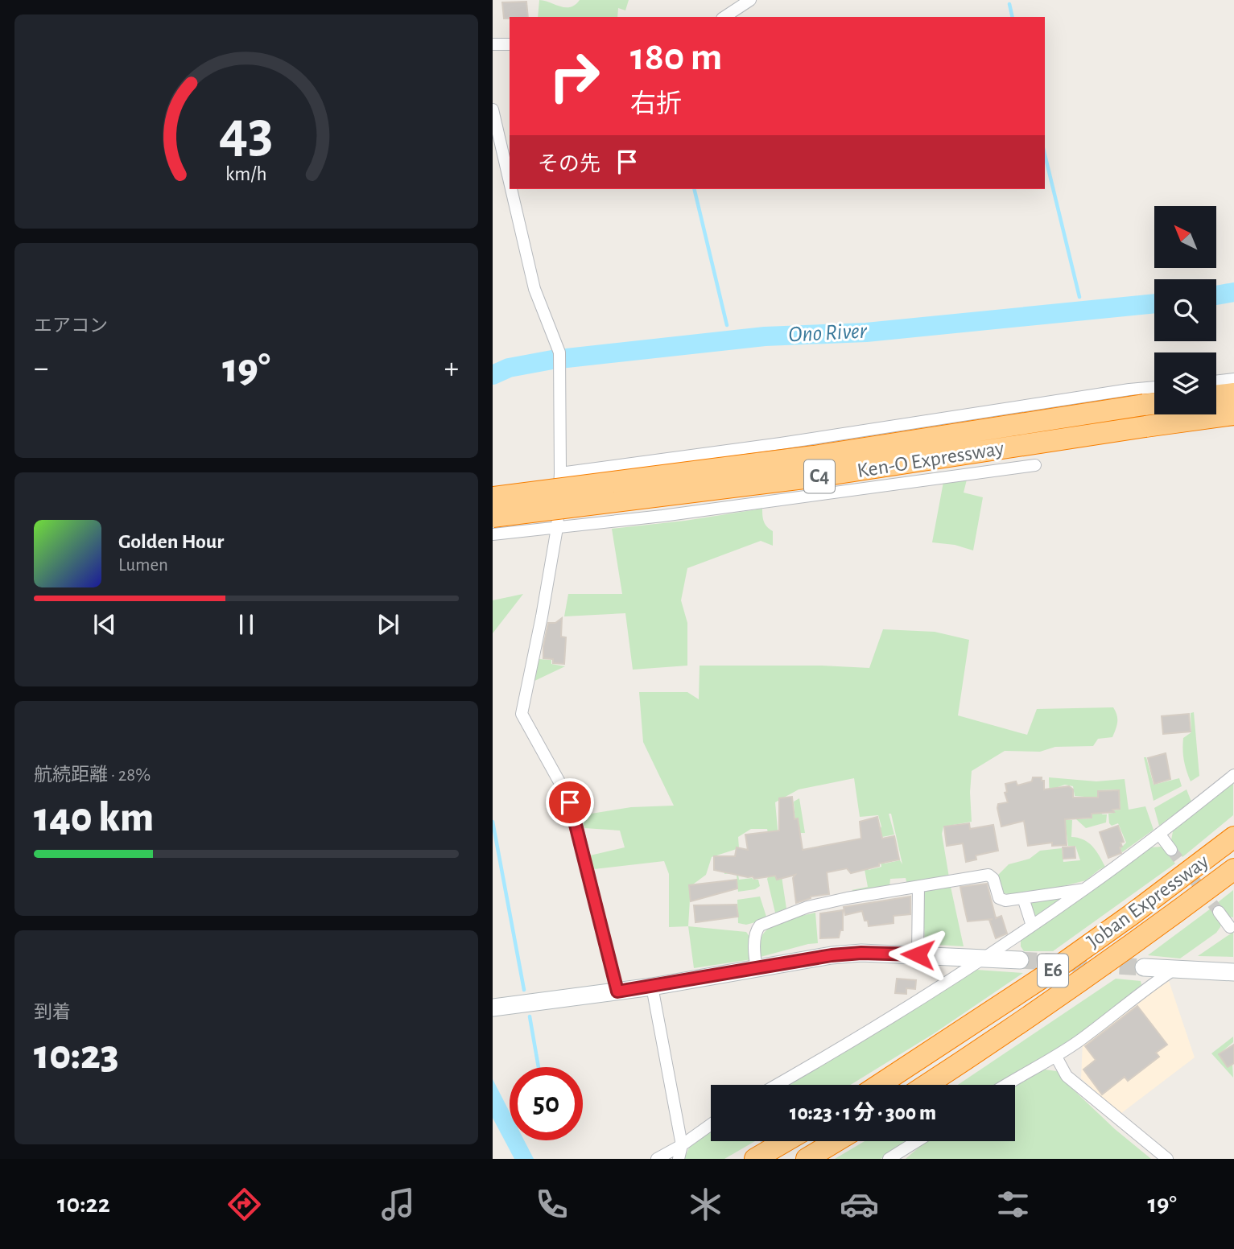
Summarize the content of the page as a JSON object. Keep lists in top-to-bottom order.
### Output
{
  "streets": {
    "highway": [
      "Ken-O Expressway",
      "C4",
      "Joban Expressway",
      "E6"
    ]
  },
  "water": ["Ono River"],
  "north": "top left",
  "page": {
    "turn": ["180 m", "右折"],
    "then": "その先",
    "tile": [
      "エアコン",
      ["航続距離 · 28%", "140 km"],
      ["到着", "10:23"]
    ],
    "heat": ["−", "19°", "+"],
    "song": ["Golden Hour", "Lumen"],
    "limit": "50",
    "trip": "10:23 · 1 分 · 300 m",
    "tabs": ["10:22", "19°"],
    "gauge": ["43", "km/h"]
  }
}
